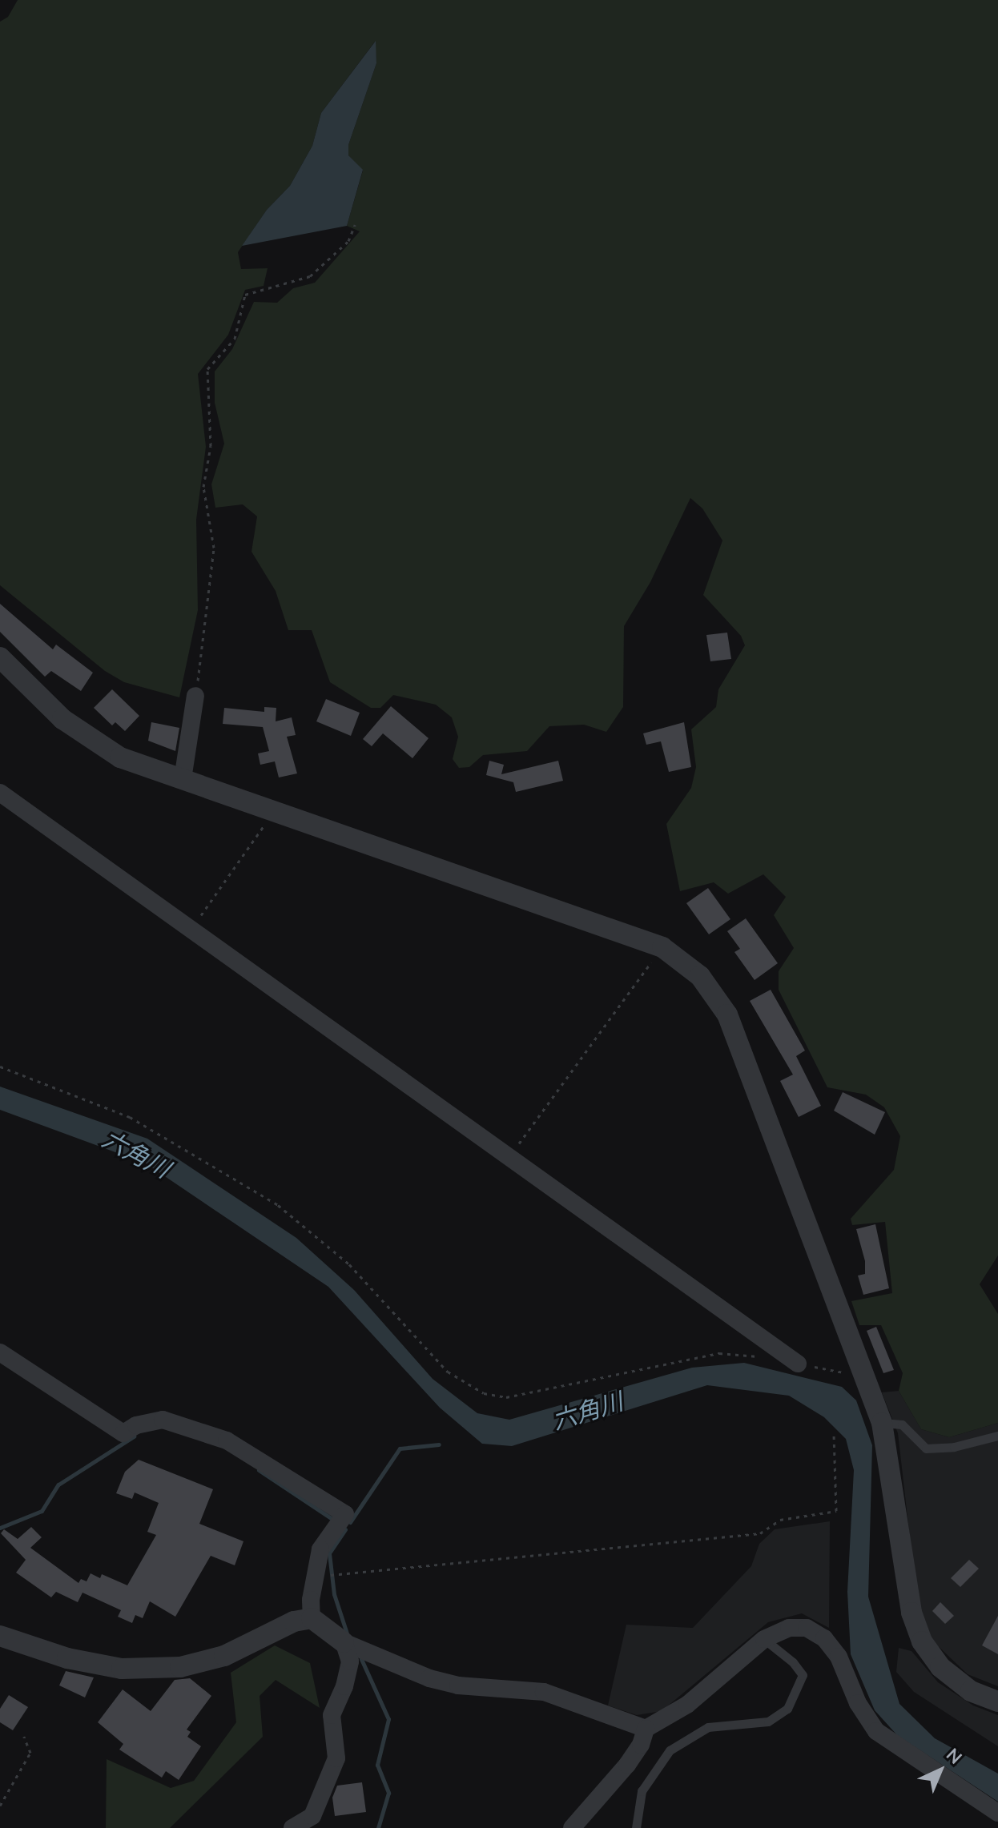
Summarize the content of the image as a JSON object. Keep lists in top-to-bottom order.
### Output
{
  "water": ["六角川"],
  "north": "top right"
}
